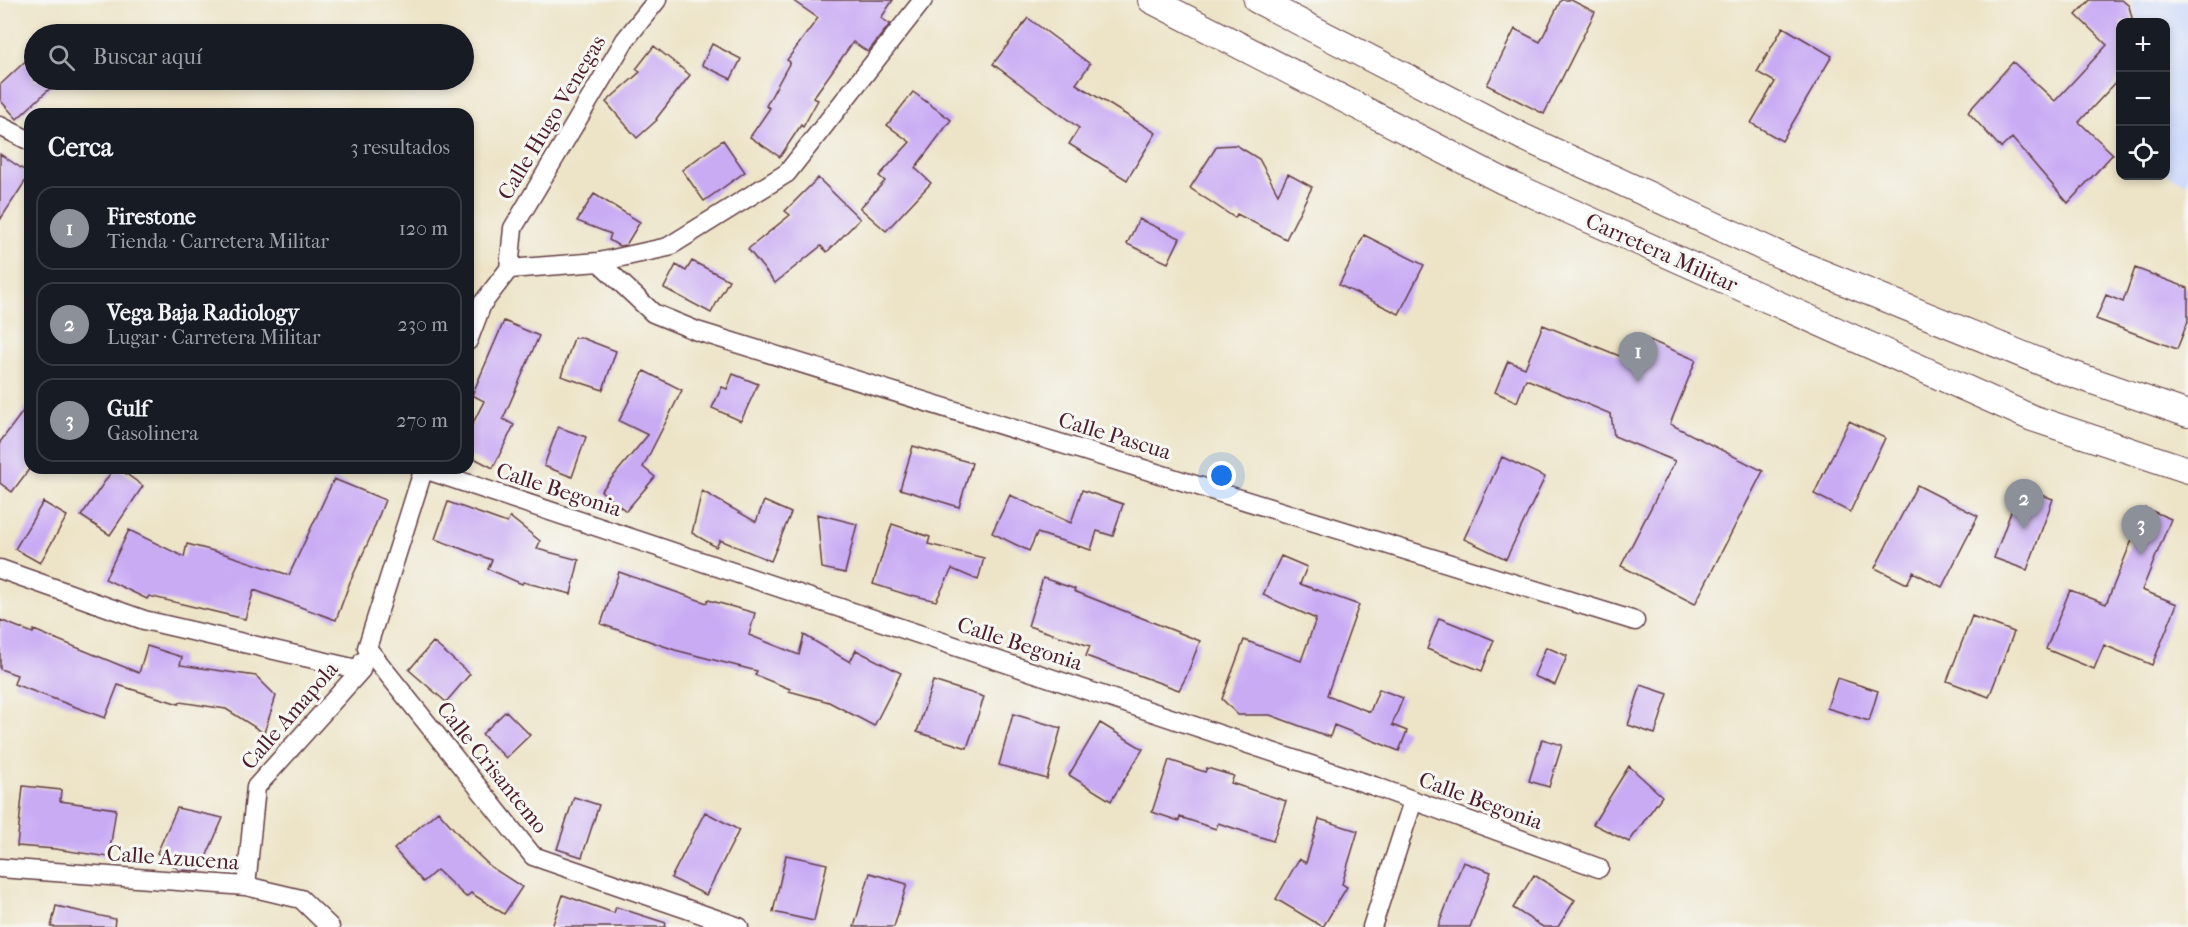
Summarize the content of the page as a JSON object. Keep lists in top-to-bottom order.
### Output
{
  "streets": {
    "main road": ["Carretera Militar"],
    "street": [
      "Calle Hugo Venegas",
      "Calle Pascua",
      "Calle Begonia",
      "Calle Amapola",
      "Calle Crisantemo",
      "Calle Azucena"
    ]
  },
  "crossings": [
    ["Calle Amapola", "Calle Crisantemo"],
    ["Calle Amapola", "Calle Azucena"]
  ],
  "page": {
    "map_buttons": ["+", "−"],
    "search": "Buscar aquí",
    "heading": ["Cerca", "3 resultados"],
    "list": [
      {
        "mark": "1",
        "name": "Firestone",
        "note": "Tienda · Carretera Militar",
        "value": "120 m"
      },
      {
        "mark": "2",
        "name": "Vega Baja Radiology",
        "note": "Lugar · Carretera Militar",
        "value": "230 m"
      },
      {
        "mark": "3",
        "name": "Gulf",
        "note": "Gasolinera",
        "value": "270 m"
      }
    ],
    "pins": ["1", "2", "3"]
  }
}
